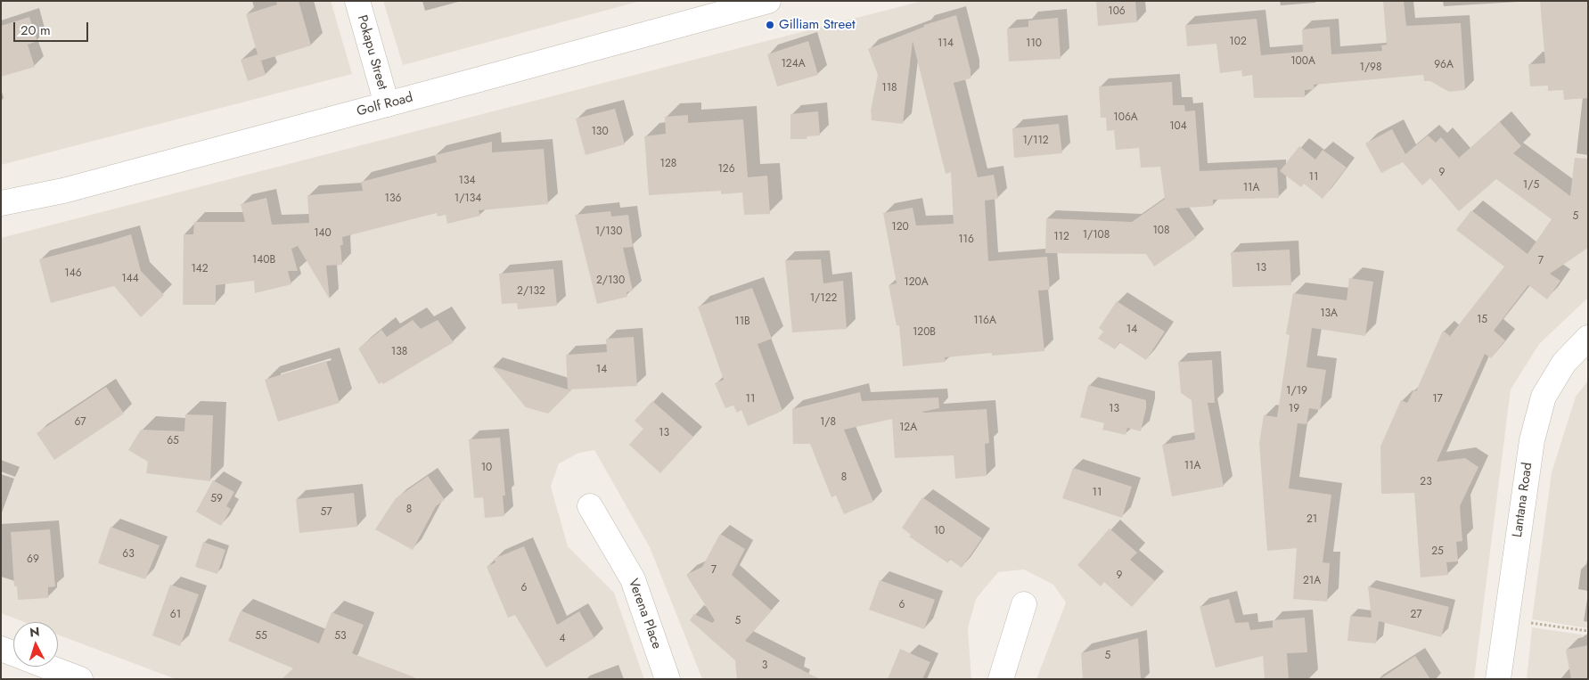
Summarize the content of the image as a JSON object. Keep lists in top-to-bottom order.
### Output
{
  "streets": {
    "street": [
      "Pokapu Street",
      "Golf Road",
      "Lantana Road",
      "Verena Place"
    ]
  },
  "crossings": [
    ["Pokapu Street", "Golf Road"]
  ],
  "places": ["Gilliam Street"],
  "house_numbers": [
    "106",
    "102",
    "114",
    "110",
    "100A",
    "124A",
    "96A",
    "1/98",
    "118",
    "106A",
    "104",
    "130",
    "1/112",
    "128",
    "126",
    "9",
    "11",
    "134",
    "1/5",
    "11A",
    "136",
    "1/134",
    "5",
    "120",
    "108",
    "1/130",
    "140",
    "1/108",
    "112",
    "116",
    "140B",
    "7",
    "13",
    "142",
    "146",
    "144",
    "2/130",
    "120A",
    "2/132",
    "1/122",
    "13A",
    "15",
    "116A",
    "11B",
    "14",
    "120B",
    "138",
    "14",
    "1/19",
    "11",
    "17",
    "13",
    "19",
    "67",
    "1/8",
    "12A",
    "13",
    "65",
    "11A",
    "10",
    "8",
    "23",
    "11",
    "59",
    "8",
    "57",
    "21",
    "10",
    "25",
    "63",
    "69",
    "7",
    "9",
    "21A",
    "6",
    "6",
    "61",
    "27",
    "5",
    "55",
    "53",
    "4",
    "5",
    "3"
  ],
  "scale_bar": "20 m",
  "north": "top"
}
